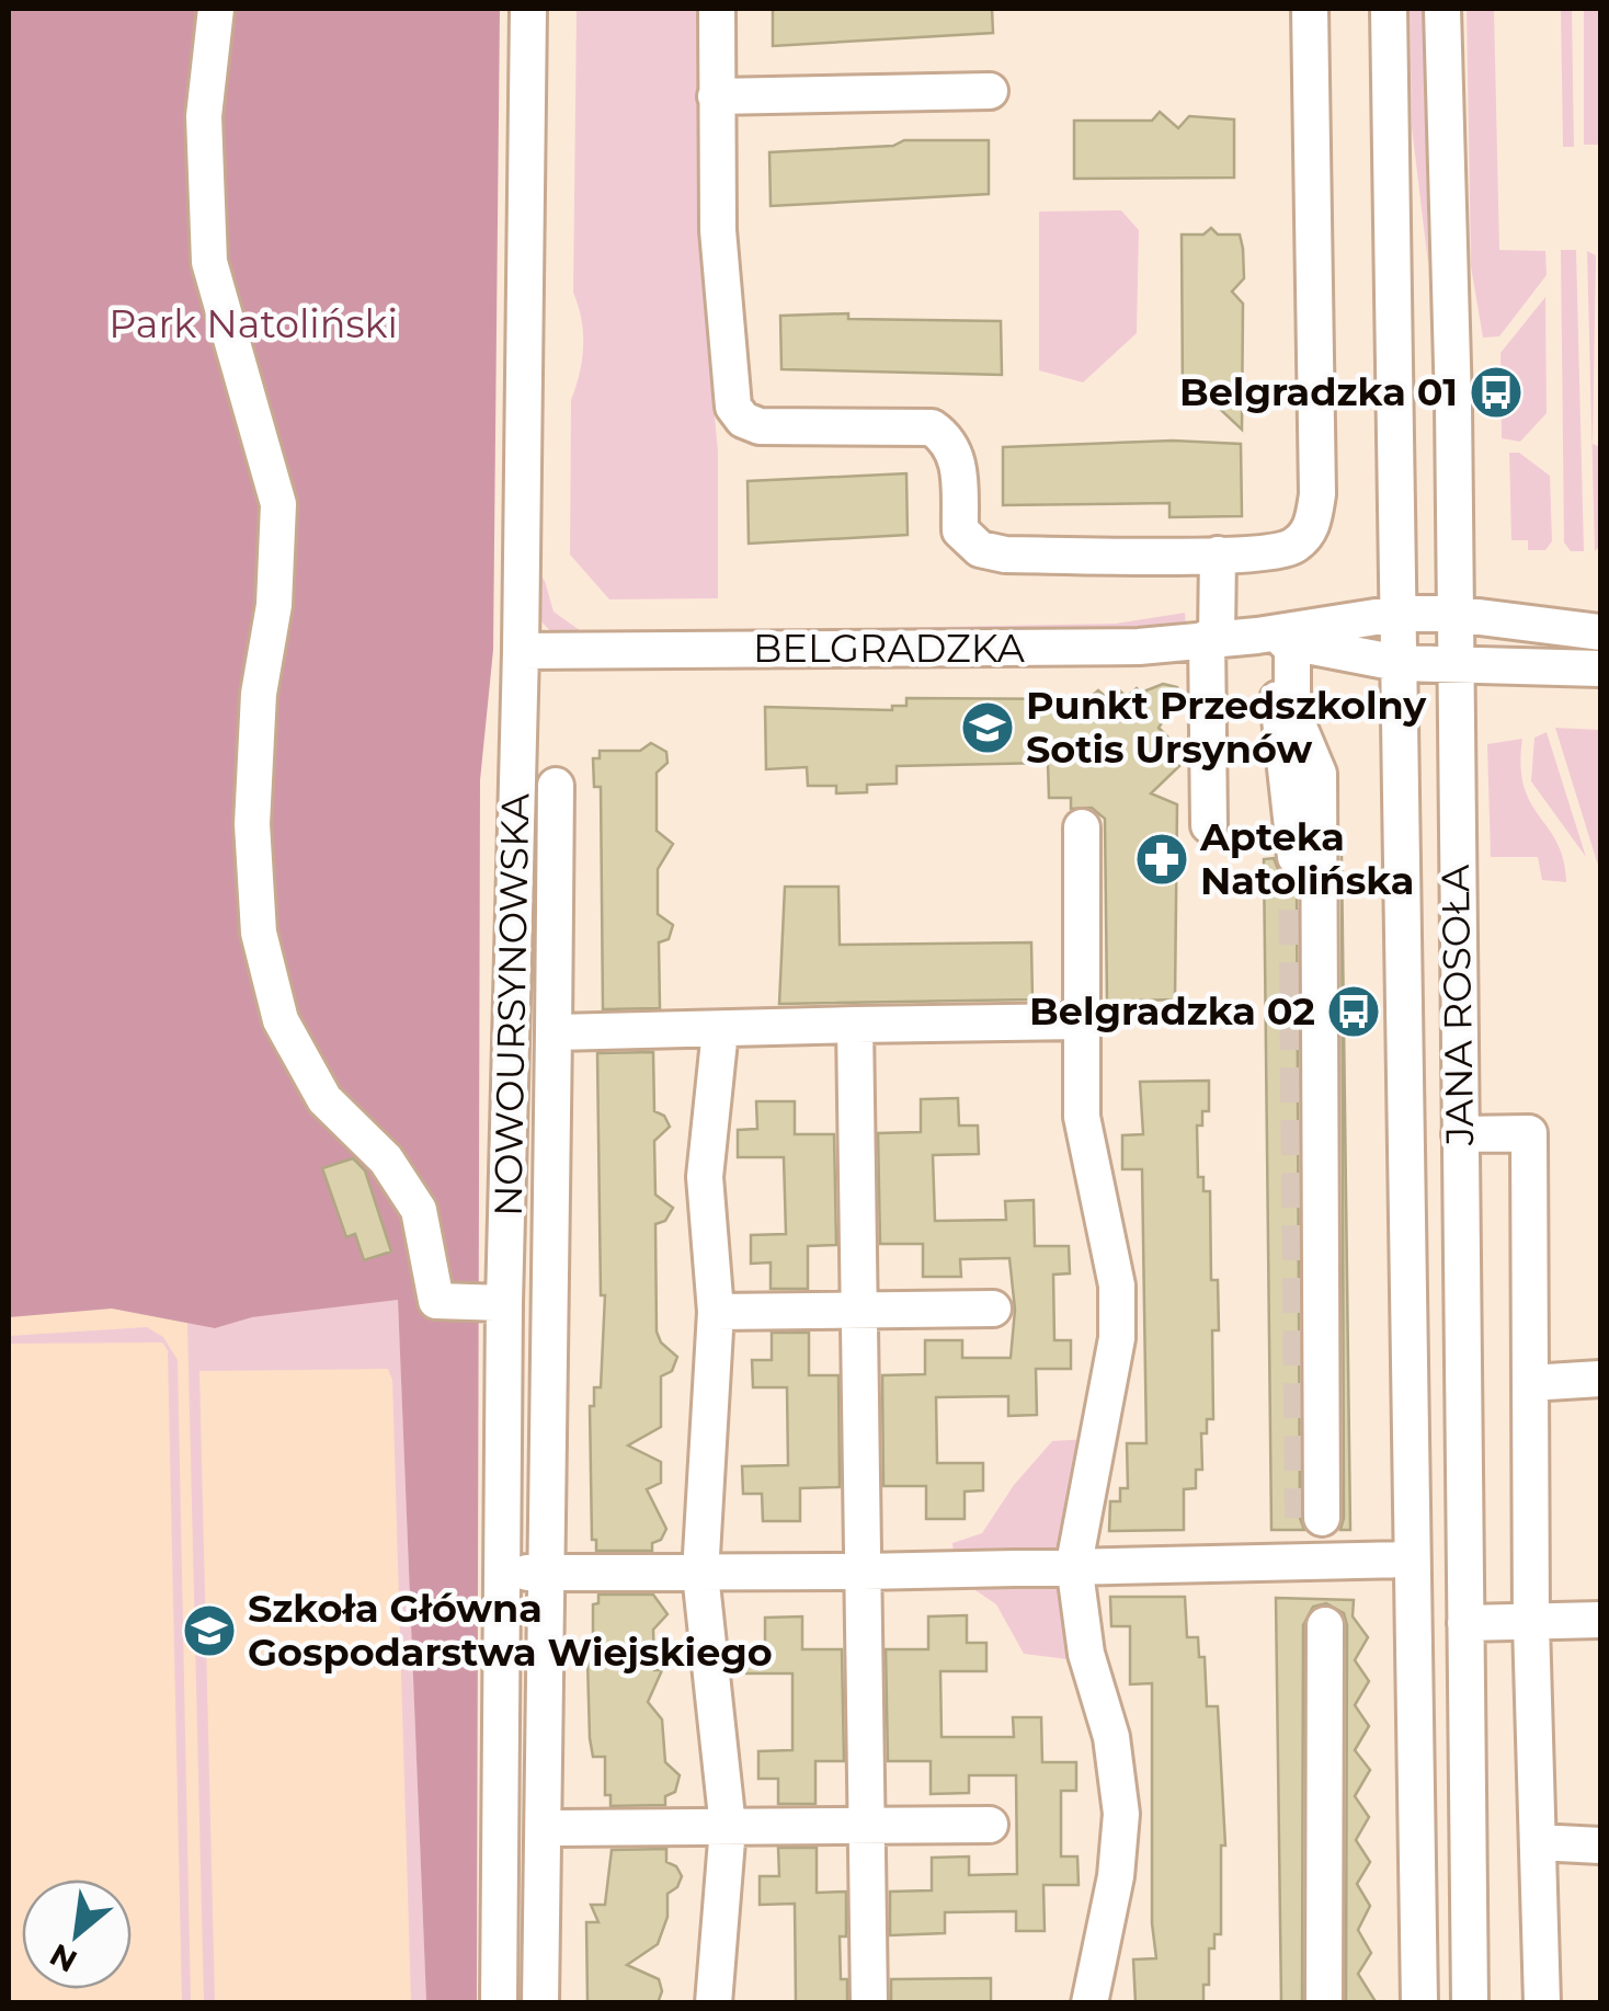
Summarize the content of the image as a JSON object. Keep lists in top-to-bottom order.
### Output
{
  "streets": {
    "street": ["BELGRADZKA", "NOWOURSYNOWSKA", "JANA ROSOŁA"]
  },
  "crossings": [
    ["BELGRADZKA", "NOWOURSYNOWSKA"],
    ["BELGRADZKA", "JANA ROSOŁA"]
  ],
  "parks": ["Park Natoliński"],
  "places": {
    "bus stop": ["Belgradzka 01", "Belgradzka 02"],
    "school or university": ["Punkt Przedszkolny Sotis Ursynów", "Szkoła Główna Gospodarstwa Wiejskiego"],
    "pharmacy": ["Apteka Natolińska"]
  },
  "north": "bottom left"
}
